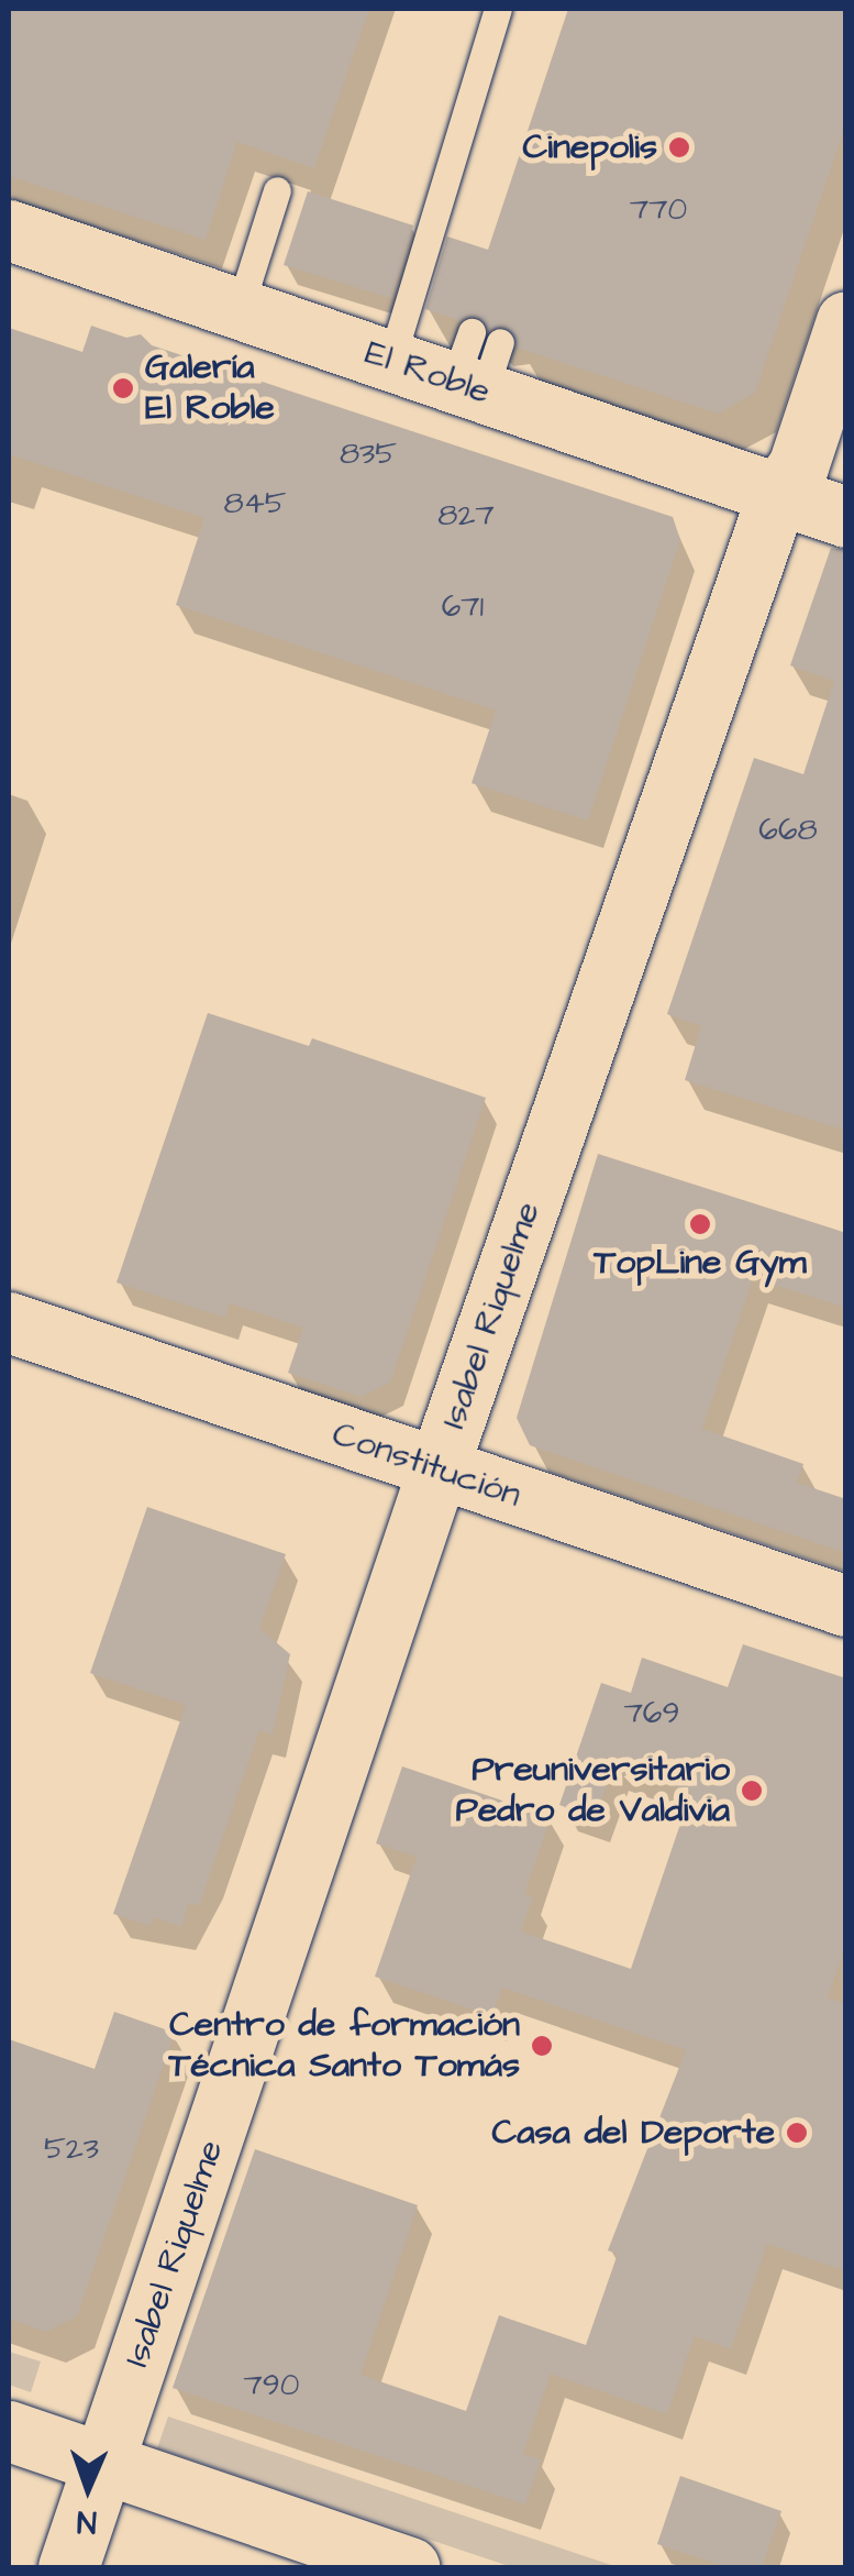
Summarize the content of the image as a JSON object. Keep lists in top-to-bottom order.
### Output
{
  "streets": {
    "street": ["El Roble", "Isabel Riquelme", "Constitución"]
  },
  "crossings": [
    ["El Roble", "Isabel Riquelme"],
    ["Isabel Riquelme", "Constitución"]
  ],
  "places": [
    "Cinepolis",
    "Galería El Roble",
    "TopLine Gym",
    "Preuniversitario Pedro de Valdivia",
    "Centro de formación Técnica Santo Tomás",
    "Casa del Deporte"
  ],
  "house_numbers": [
    "770",
    "835",
    "845",
    "827",
    "671",
    "668",
    "769",
    "523",
    "790"
  ],
  "north": "bottom"
}
